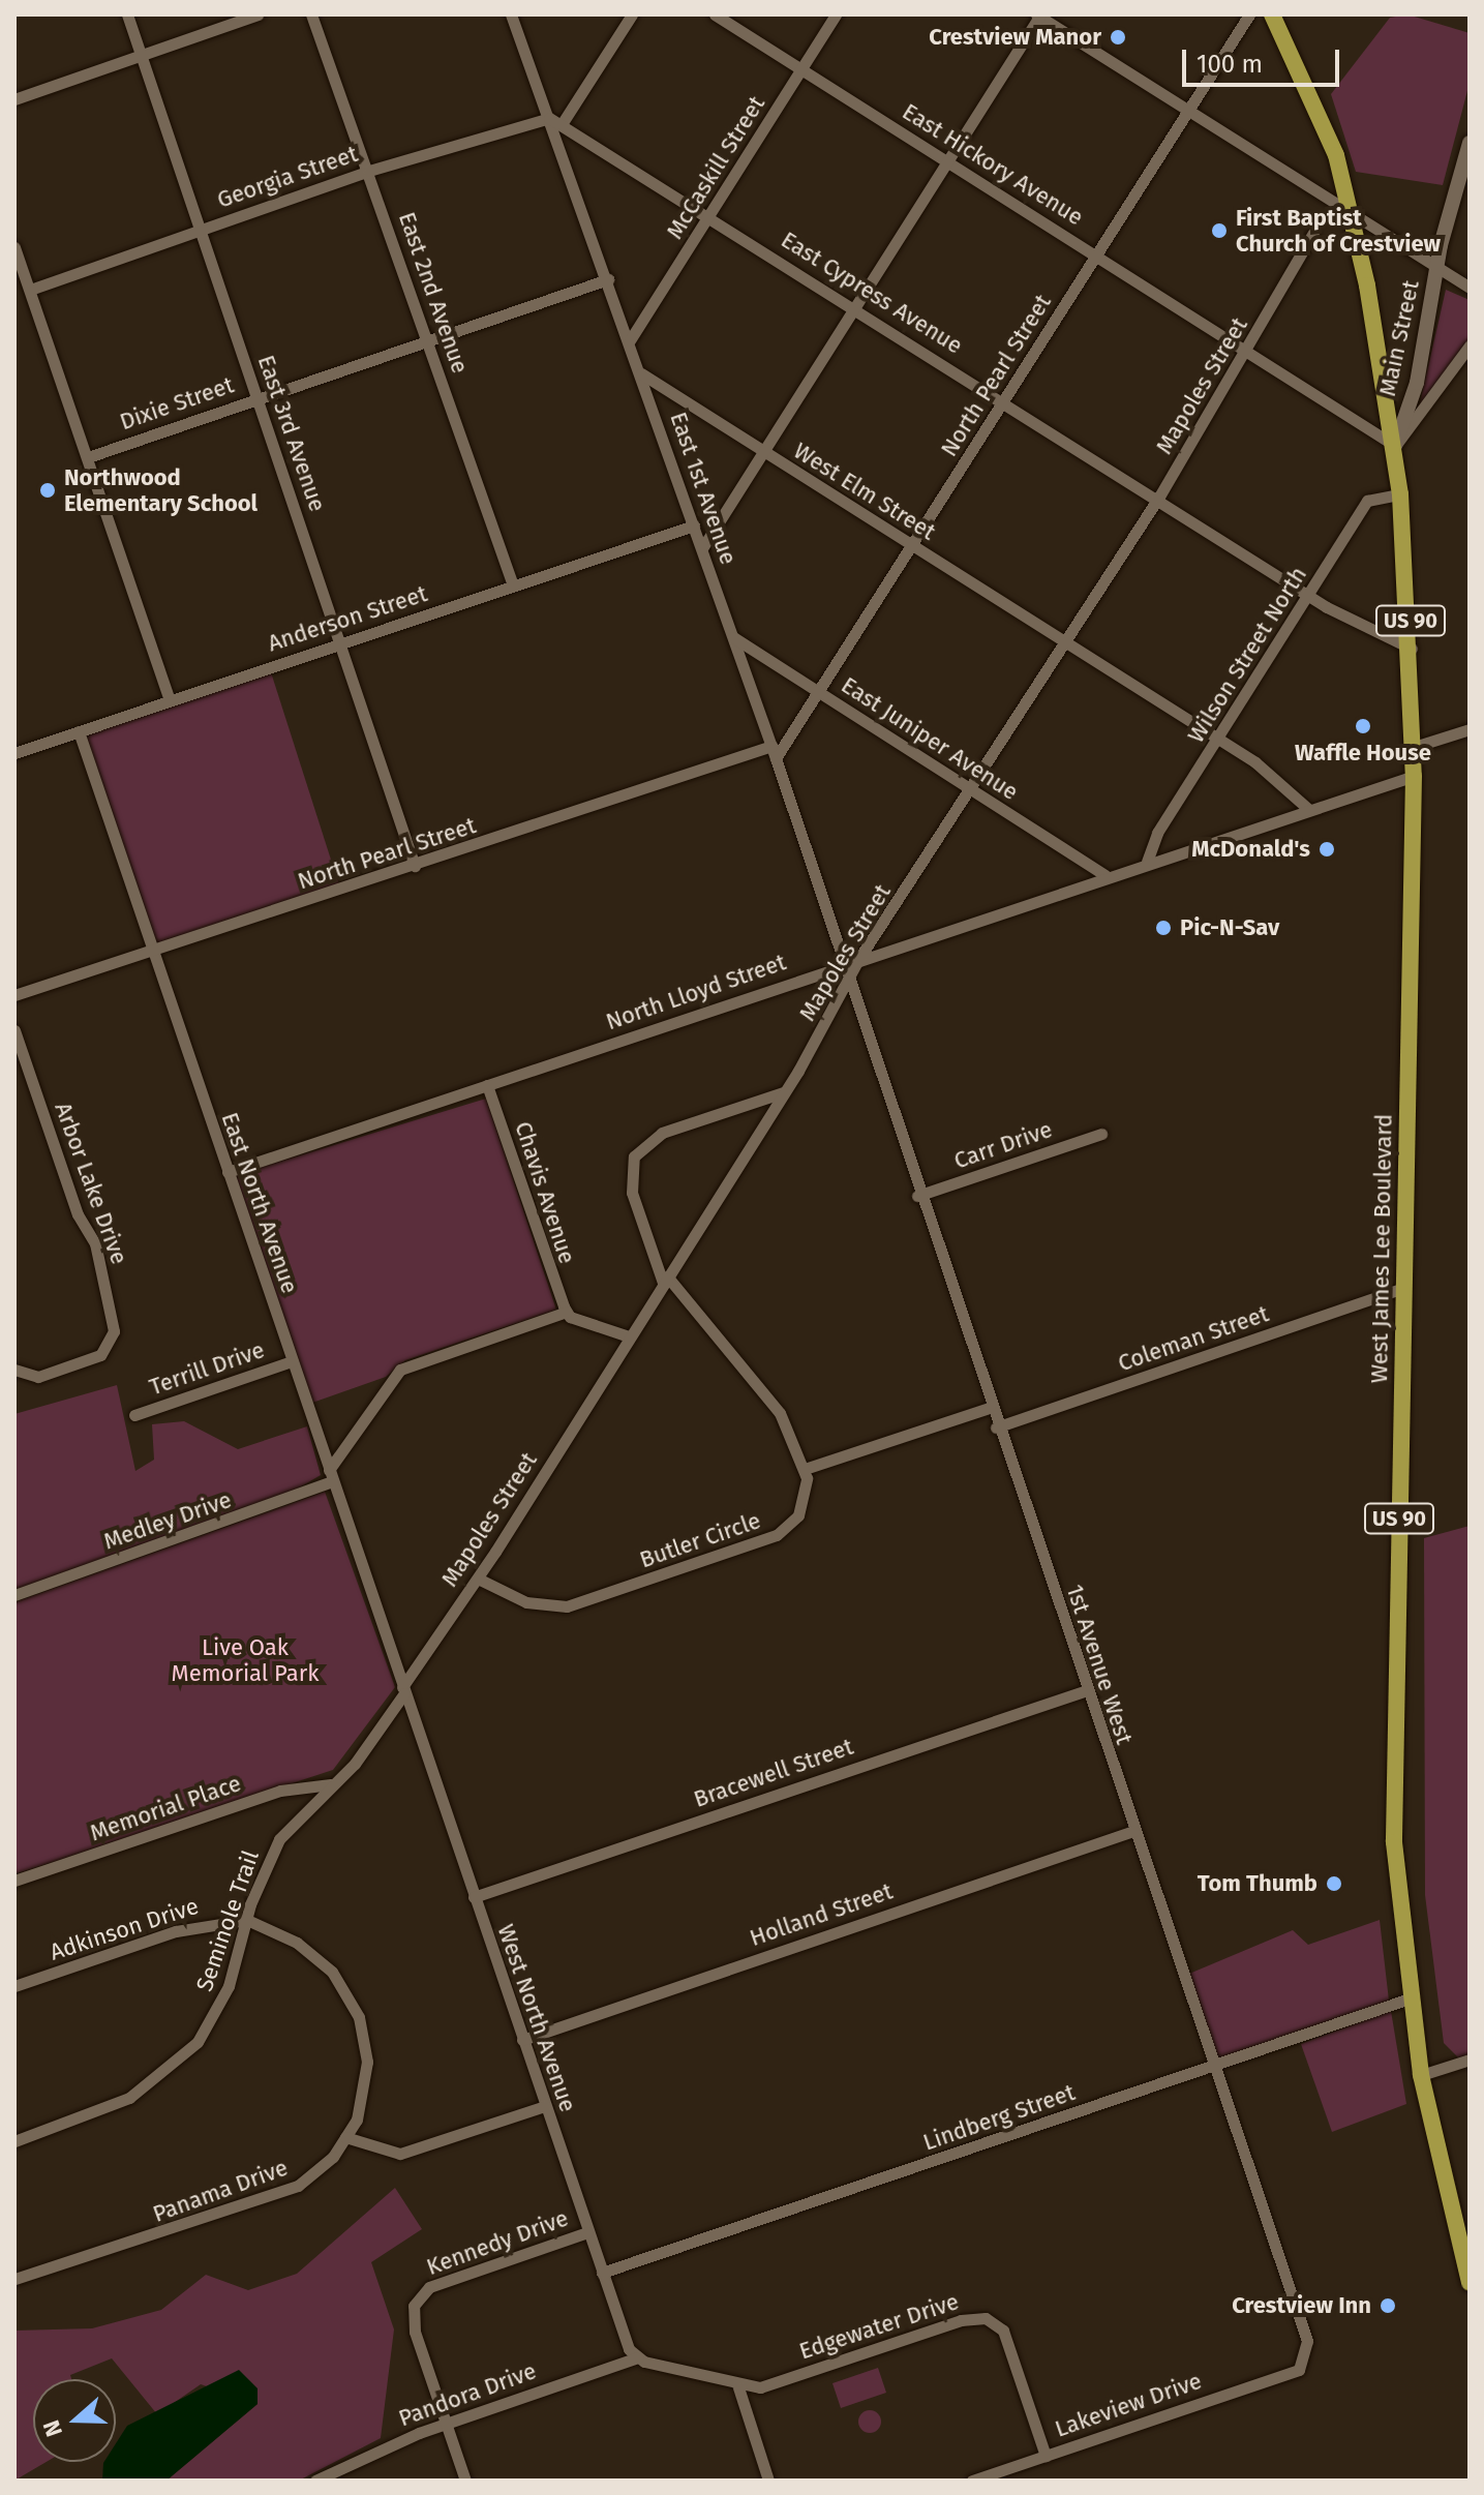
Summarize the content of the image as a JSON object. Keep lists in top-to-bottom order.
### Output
{
  "streets": {
    "main road": ["US 90", "West James Lee Boulevard"],
    "street": [
      "East Hickory Avenue",
      "McCaskill Street",
      "Georgia Street",
      "East 2nd Avenue",
      "East Cypress Avenue",
      "Main Street",
      "North Pearl Street",
      "Mapoles Street",
      "Dixie Street",
      "East 3rd Avenue",
      "East 1st Avenue",
      "West Elm Street",
      "Anderson Street",
      "Wilson Street North",
      "East Juniper Avenue",
      "North Lloyd Street",
      "Carr Drive",
      "Arbor Lake Drive",
      "Chavis Avenue",
      "East North Avenue",
      "Coleman Street",
      "Terrill Drive",
      "Medley Drive",
      "Butler Circle",
      "1st Avenue West",
      "Bracewell Street",
      "Memorial Place",
      "Holland Street",
      "Seminole Trail",
      "Adkinson Drive",
      "West North Avenue",
      "Lindberg Street",
      "Panama Drive",
      "Kennedy Drive",
      "Edgewater Drive",
      "Pandora Drive",
      "Lakeview Drive"
    ]
  },
  "crossings": [
    ["East Hickory Avenue", "McCaskill Street"],
    ["East Hickory Avenue", "Main Street"],
    ["East Hickory Avenue", "North Pearl Street"],
    ["East Hickory Avenue", "Mapoles Street"],
    ["East Hickory Avenue", "West James Lee Boulevard"],
    ["McCaskill Street", "East Cypress Avenue"],
    ["McCaskill Street", "East 1st Avenue"],
    ["Georgia Street", "East 2nd Avenue"],
    ["Georgia Street", "East Cypress Avenue"],
    ["Georgia Street", "East 3rd Avenue"],
    ["Georgia Street", "East 1st Avenue"],
    ["East 2nd Avenue", "Dixie Street"],
    ["East 2nd Avenue", "Anderson Street"],
    ["East Cypress Avenue", "North Pearl Street"],
    ["East Cypress Avenue", "Mapoles Street"],
    ["East Cypress Avenue", "Wilson Street North"],
    ["East Cypress Avenue", "West James Lee Boulevard"],
    ["Main Street", "West James Lee Boulevard"],
    ["North Pearl Street", "East 3rd Avenue"],
    ["North Pearl Street", "East 1st Avenue"],
    ["North Pearl Street", "West Elm Street"],
    ["North Pearl Street", "East Juniper Avenue"],
    ["North Pearl Street", "East North Avenue"],
    ["Mapoles Street", "East 1st Avenue"],
    ["Mapoles Street", "West Elm Street"],
    ["Mapoles Street", "East Juniper Avenue"],
    ["Mapoles Street", "North Lloyd Street"],
    ["Mapoles Street", "East North Avenue"],
    ["Mapoles Street", "Butler Circle"],
    ["Mapoles Street", "1st Avenue West"],
    ["Mapoles Street", "Seminole Trail"],
    ["Mapoles Street", "West North Avenue"],
    ["Dixie Street", "East 3rd Avenue"],
    ["Dixie Street", "East 1st Avenue"],
    ["East 3rd Avenue", "Anderson Street"],
    ["East 1st Avenue", "West Elm Street"],
    ["East 1st Avenue", "Anderson Street"],
    ["East 1st Avenue", "East Juniper Avenue"],
    ["East 1st Avenue", "North Lloyd Street"],
    ["East 1st Avenue", "1st Avenue West"],
    ["West Elm Street", "Wilson Street North"],
    ["West Elm Street", "North Lloyd Street"],
    ["Anderson Street", "East North Avenue"],
    ["US 90", "West James Lee Boulevard"],
    ["Wilson Street North", "North Lloyd Street"],
    ["Wilson Street North", "West James Lee Boulevard"],
    ["East Juniper Avenue", "North Lloyd Street"],
    ["North Lloyd Street", "Chavis Avenue"],
    ["North Lloyd Street", "East North Avenue"],
    ["North Lloyd Street", "West James Lee Boulevard"],
    ["Carr Drive", "1st Avenue West"],
    ["East North Avenue", "Terrill Drive"],
    ["East North Avenue", "Medley Drive"],
    ["East North Avenue", "Seminole Trail"],
    ["East North Avenue", "West North Avenue"],
    ["West James Lee Boulevard", "Coleman Street"],
    ["West James Lee Boulevard", "Lindberg Street"],
    ["Coleman Street", "1st Avenue West"],
    ["1st Avenue West", "Bracewell Street"],
    ["1st Avenue West", "Holland Street"],
    ["1st Avenue West", "Lindberg Street"],
    ["1st Avenue West", "Lakeview Drive"],
    ["Bracewell Street", "West North Avenue"],
    ["Memorial Place", "Seminole Trail"],
    ["Holland Street", "West North Avenue"],
    ["Seminole Trail", "Adkinson Drive"],
    ["Seminole Trail", "West North Avenue"],
    ["Seminole Trail", "Panama Drive"],
    ["Adkinson Drive", "Panama Drive"],
    ["West North Avenue", "Lindberg Street"],
    ["West North Avenue", "Kennedy Drive"],
    ["West North Avenue", "Edgewater Drive"],
    ["West North Avenue", "Pandora Drive"],
    ["Kennedy Drive", "Pandora Drive"],
    ["Edgewater Drive", "Pandora Drive"],
    ["Edgewater Drive", "Lakeview Drive"]
  ],
  "parks": ["Live Oak Memorial Park"],
  "places": [
    "Crestview Manor",
    "First Baptist Church of Crestview",
    "Northwood Elementary School",
    "Waffle House",
    "McDonald's",
    "Pic-N-Sav",
    "Tom Thumb",
    "Crestview Inn"
  ],
  "scale_bar": "100 m",
  "north": "left"
}
